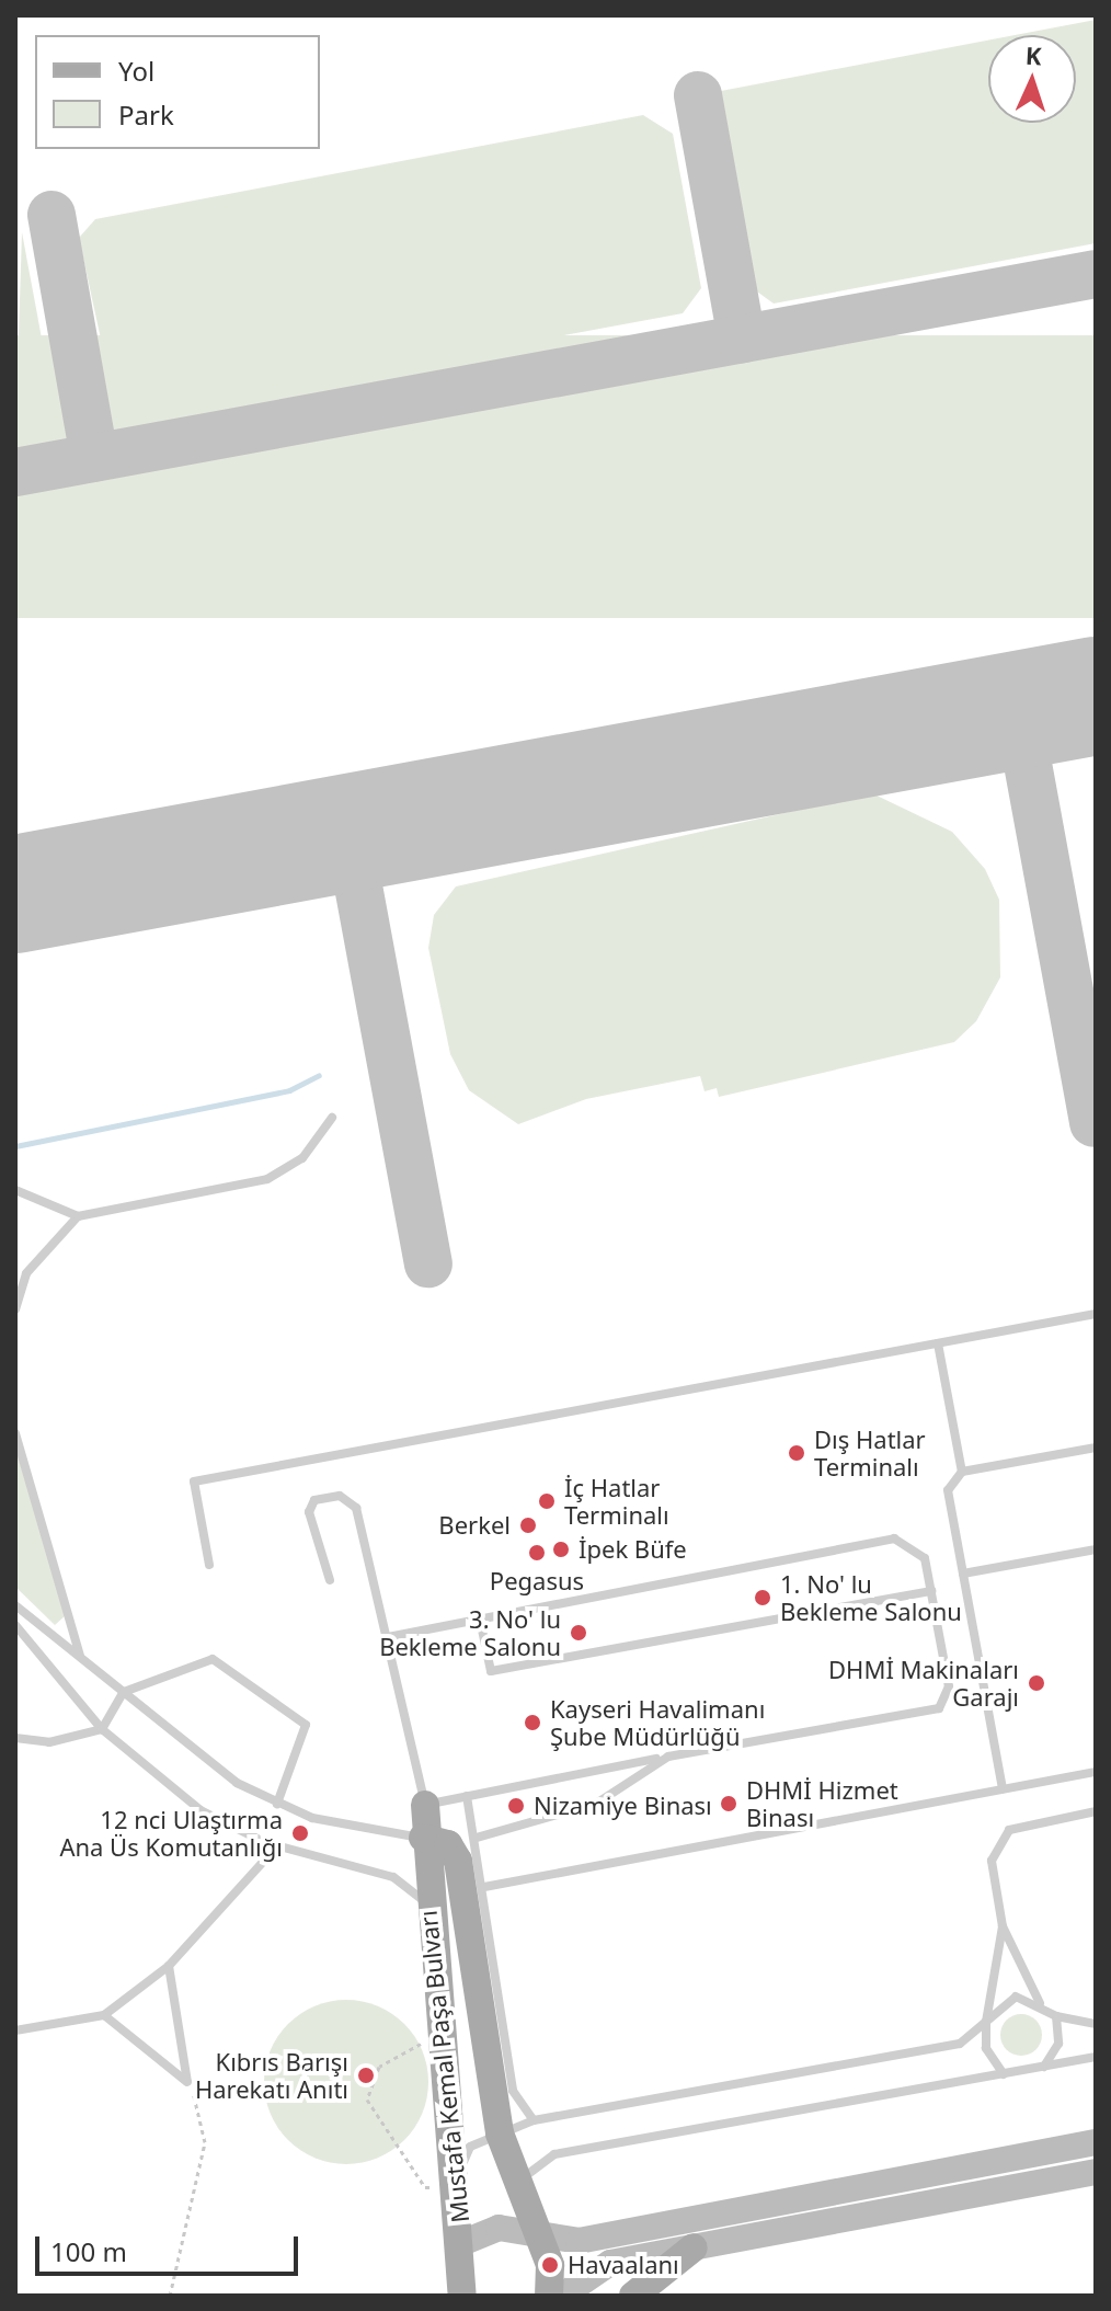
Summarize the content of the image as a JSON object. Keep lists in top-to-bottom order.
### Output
{
  "streets": {
    "main road": ["Mustafa Kemal Paşa Bulvarı"]
  },
  "places": [
    "Dış Hatlar Terminalı",
    "İç Hatlar Terminalı",
    "Berkel",
    "İpek Büfe",
    "Pegasus",
    "1. No' lu Bekleme Salonu",
    "3. No' lu Bekleme Salonu",
    "DHMİ Makinaları Garajı",
    "Kayseri Havalimanı Şube Müdürlüğü",
    "DHMİ Hizmet Binası",
    "Nizamiye Binası",
    "12 nci Ulaştırma Ana Üs Komutanlığı",
    "Kıbrıs Barışı Harekatı Anıtı",
    "Havaalanı"
  ],
  "legend": ["Yol", "Park"],
  "scale_bar": "100 m",
  "north": "top"
}
